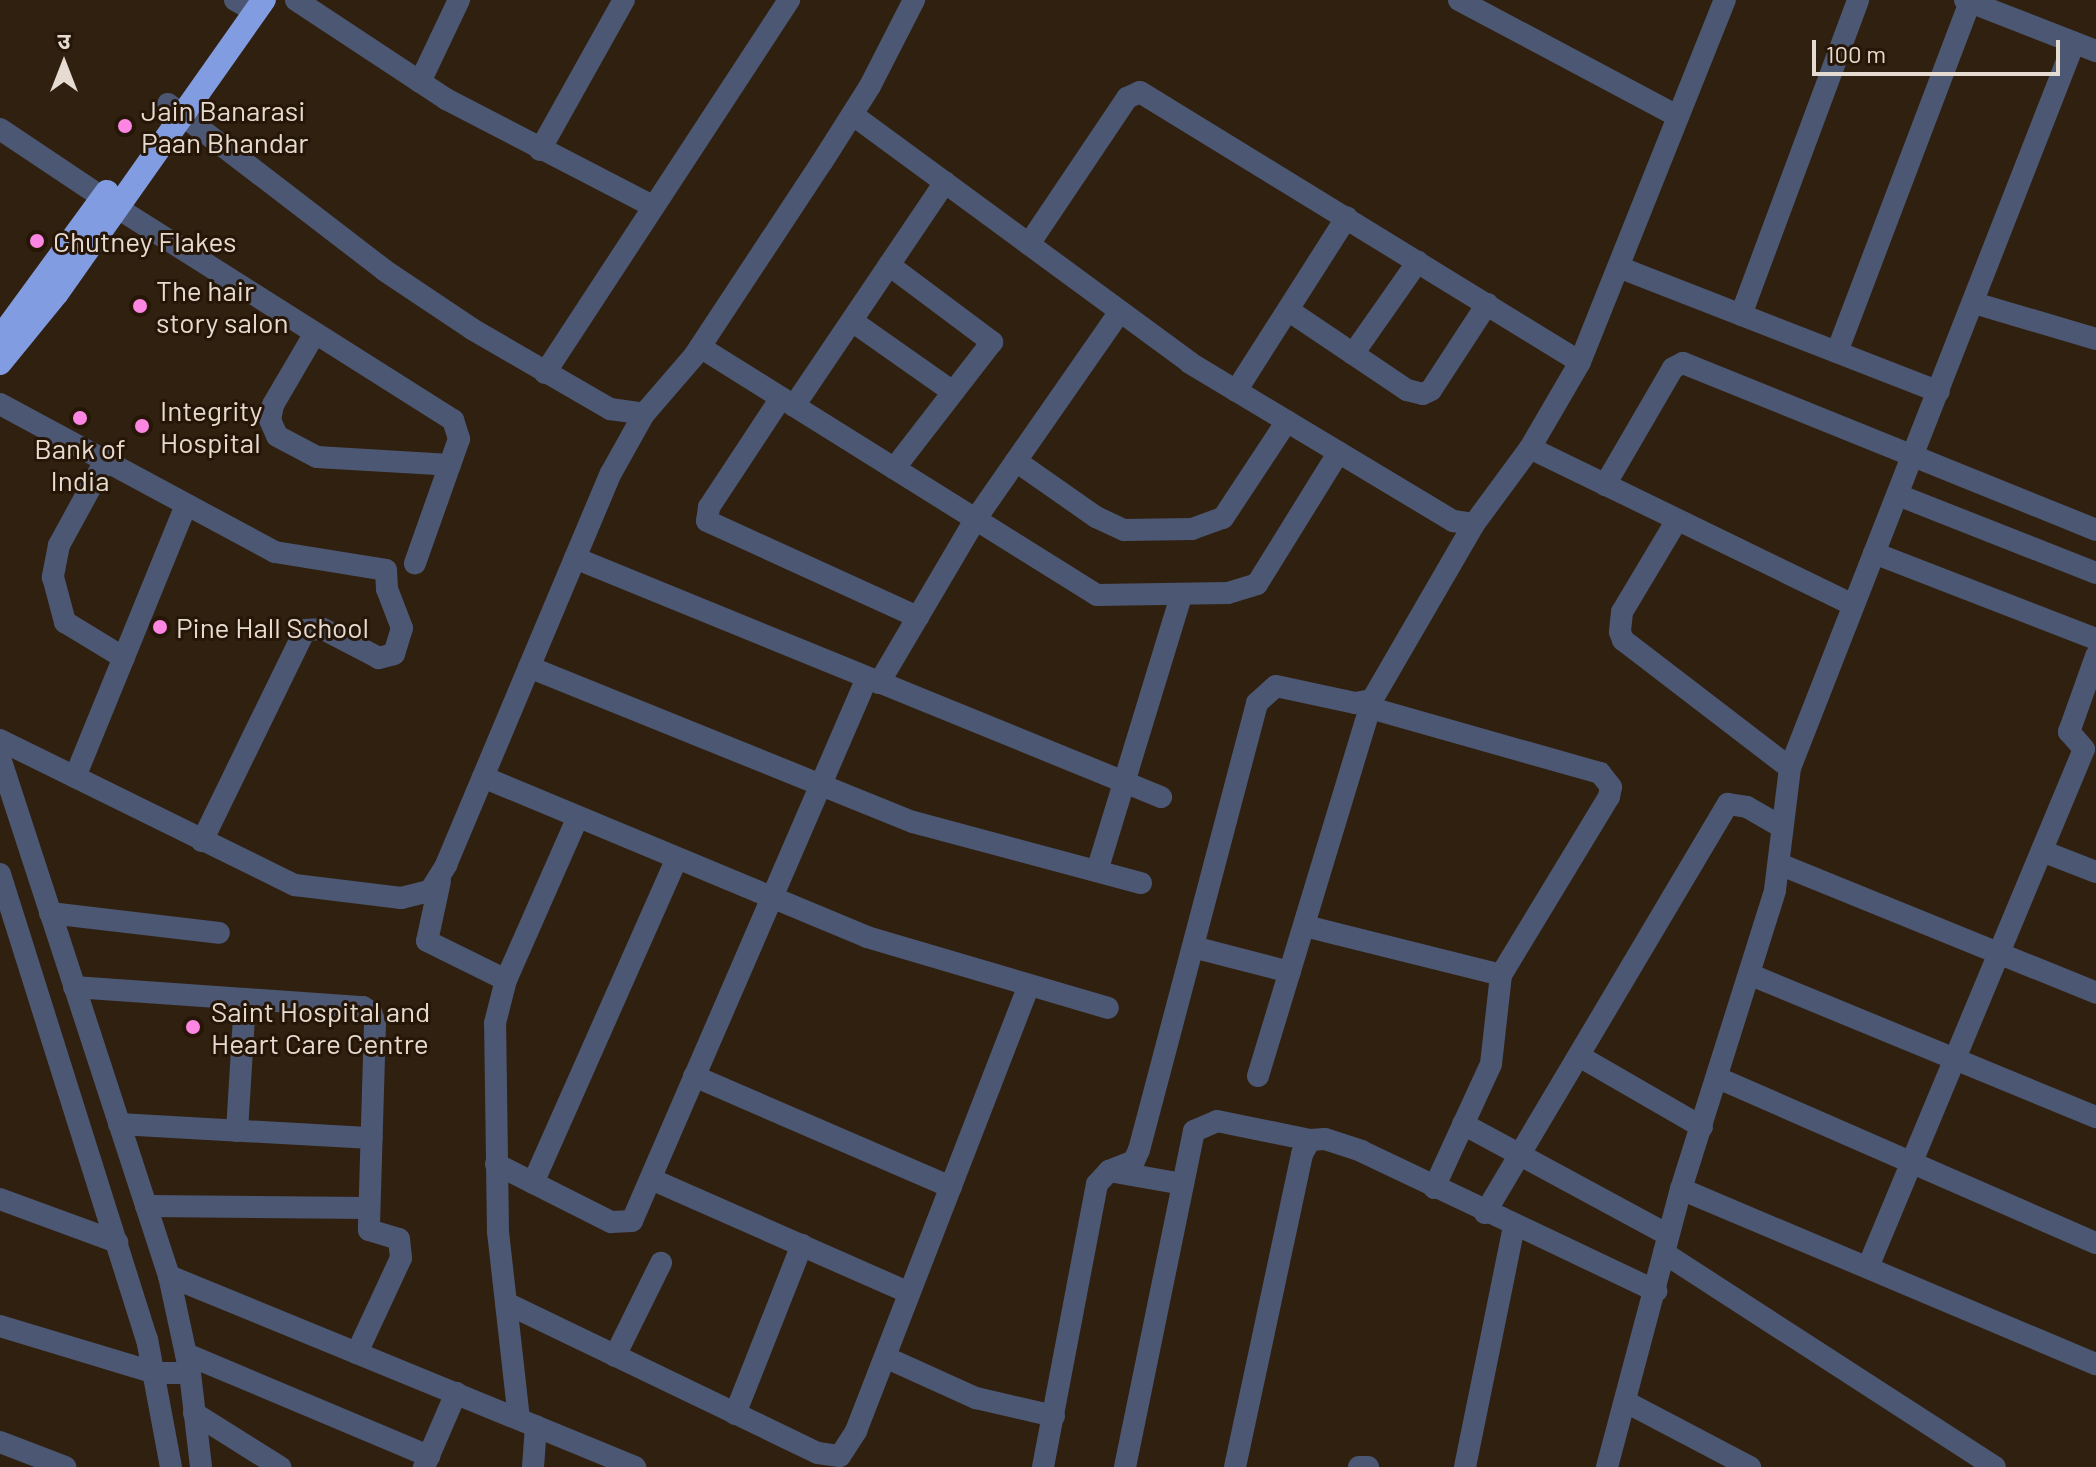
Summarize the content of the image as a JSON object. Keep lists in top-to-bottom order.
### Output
{
  "places": [
    "Jain Banarasi Paan Bhandar",
    "Chutney Flakes",
    "The hair story salon",
    "Bank of India",
    "Integrity Hospital",
    "Pine Hall School",
    "Saint Hospital and Heart Care Centre"
  ],
  "scale_bar": "100 m",
  "north": "top"
}
